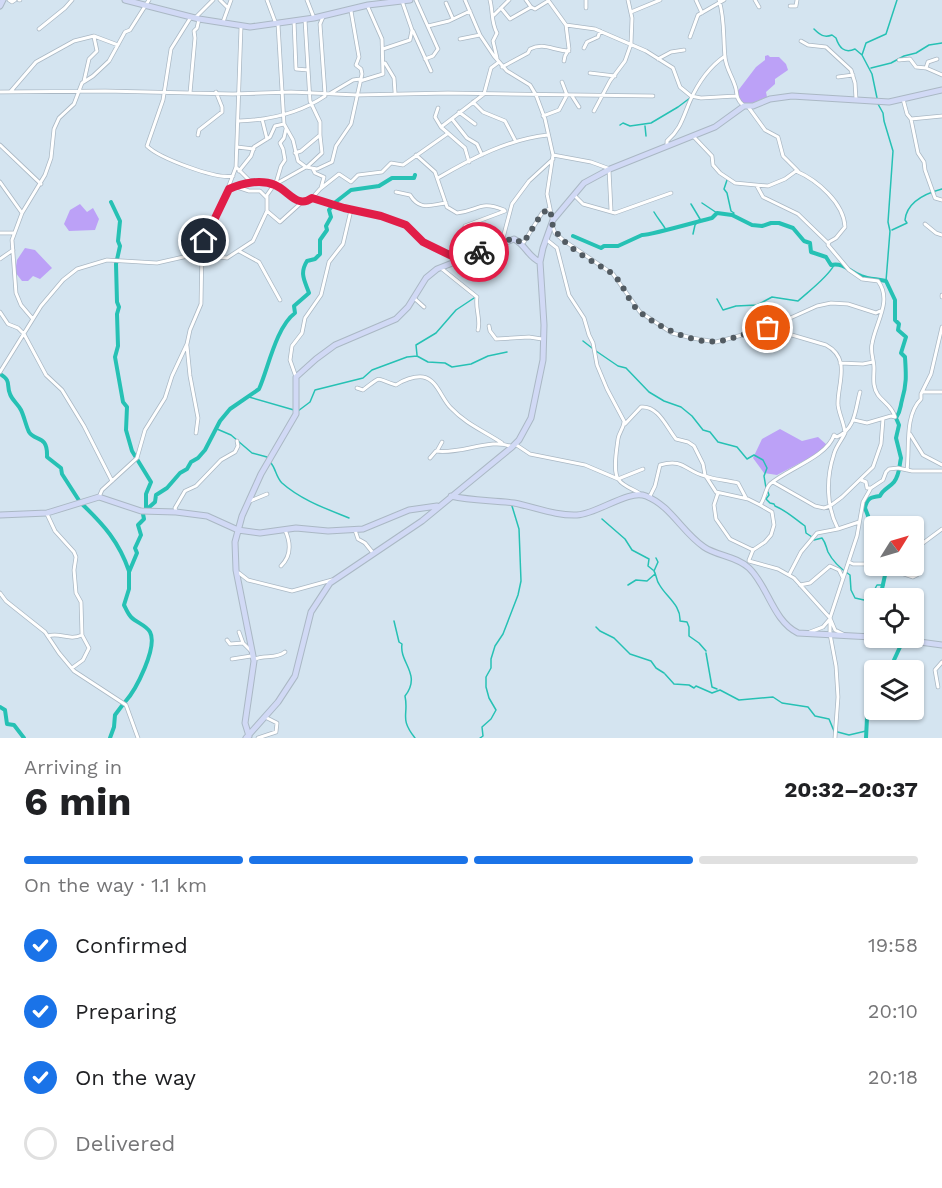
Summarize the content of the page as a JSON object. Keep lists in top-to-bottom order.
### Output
{
  "north": "top right",
  "page": {
    "heading": ["6 min", "Arriving in", "20:32–20:37"],
    "bar": "On the way · 1.1 km",
    "list": [
      ["Confirmed", "19:58"],
      ["Preparing", "20:10"],
      ["On the way", "20:18"],
      "Delivered"
    ]
  }
}
